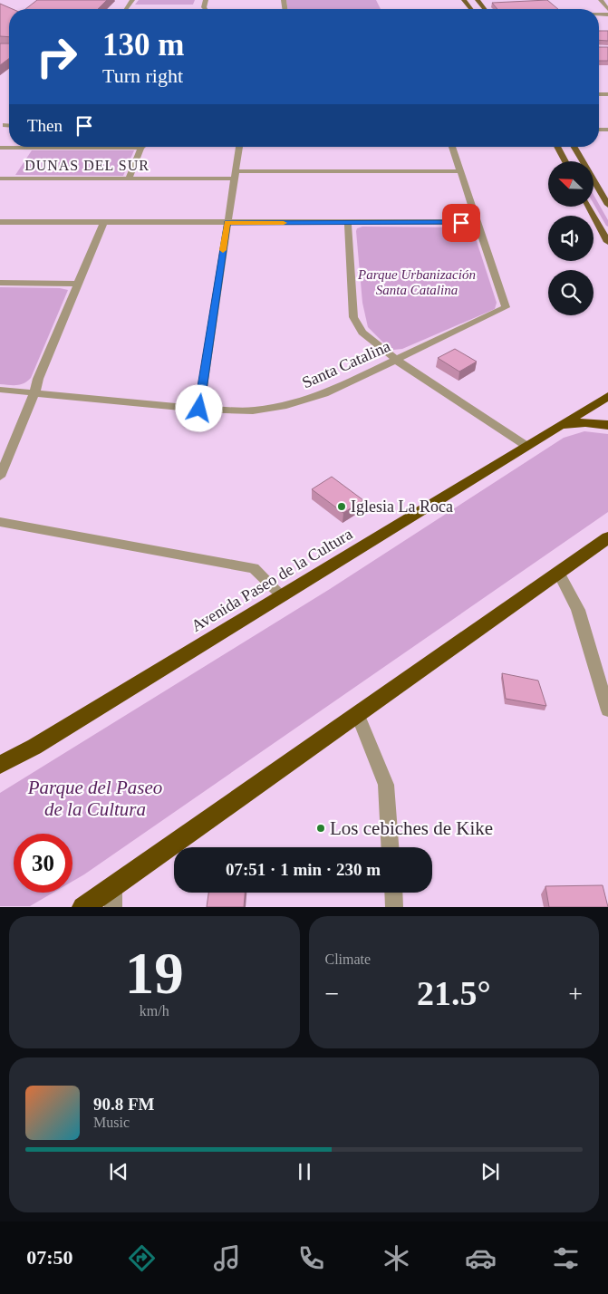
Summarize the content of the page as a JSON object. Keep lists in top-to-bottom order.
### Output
{
  "streets": {
    "highway": ["Avenida Paseo de la Cultura"],
    "street": ["Santa Catalina"]
  },
  "districts": ["DUNAS DEL SUR"],
  "parks": ["Parque Urbanización Santa Catalina", "Parque del Paseo de la Cultura"],
  "places": ["Iglesia La Roca", "Los cebiches de Kike"],
  "north": "top left",
  "page": {
    "turn": ["130 m", "Turn right"],
    "then": "Then",
    "limit": "30",
    "trip": "07:51 · 1 min · 230 m",
    "tile": [
      ["19", "km/h"],
      "Climate"
    ],
    "heat": ["−", "21.5°", "+"],
    "song": ["90.8 FM", "Music"],
    "tabs": "07:50"
  }
}
